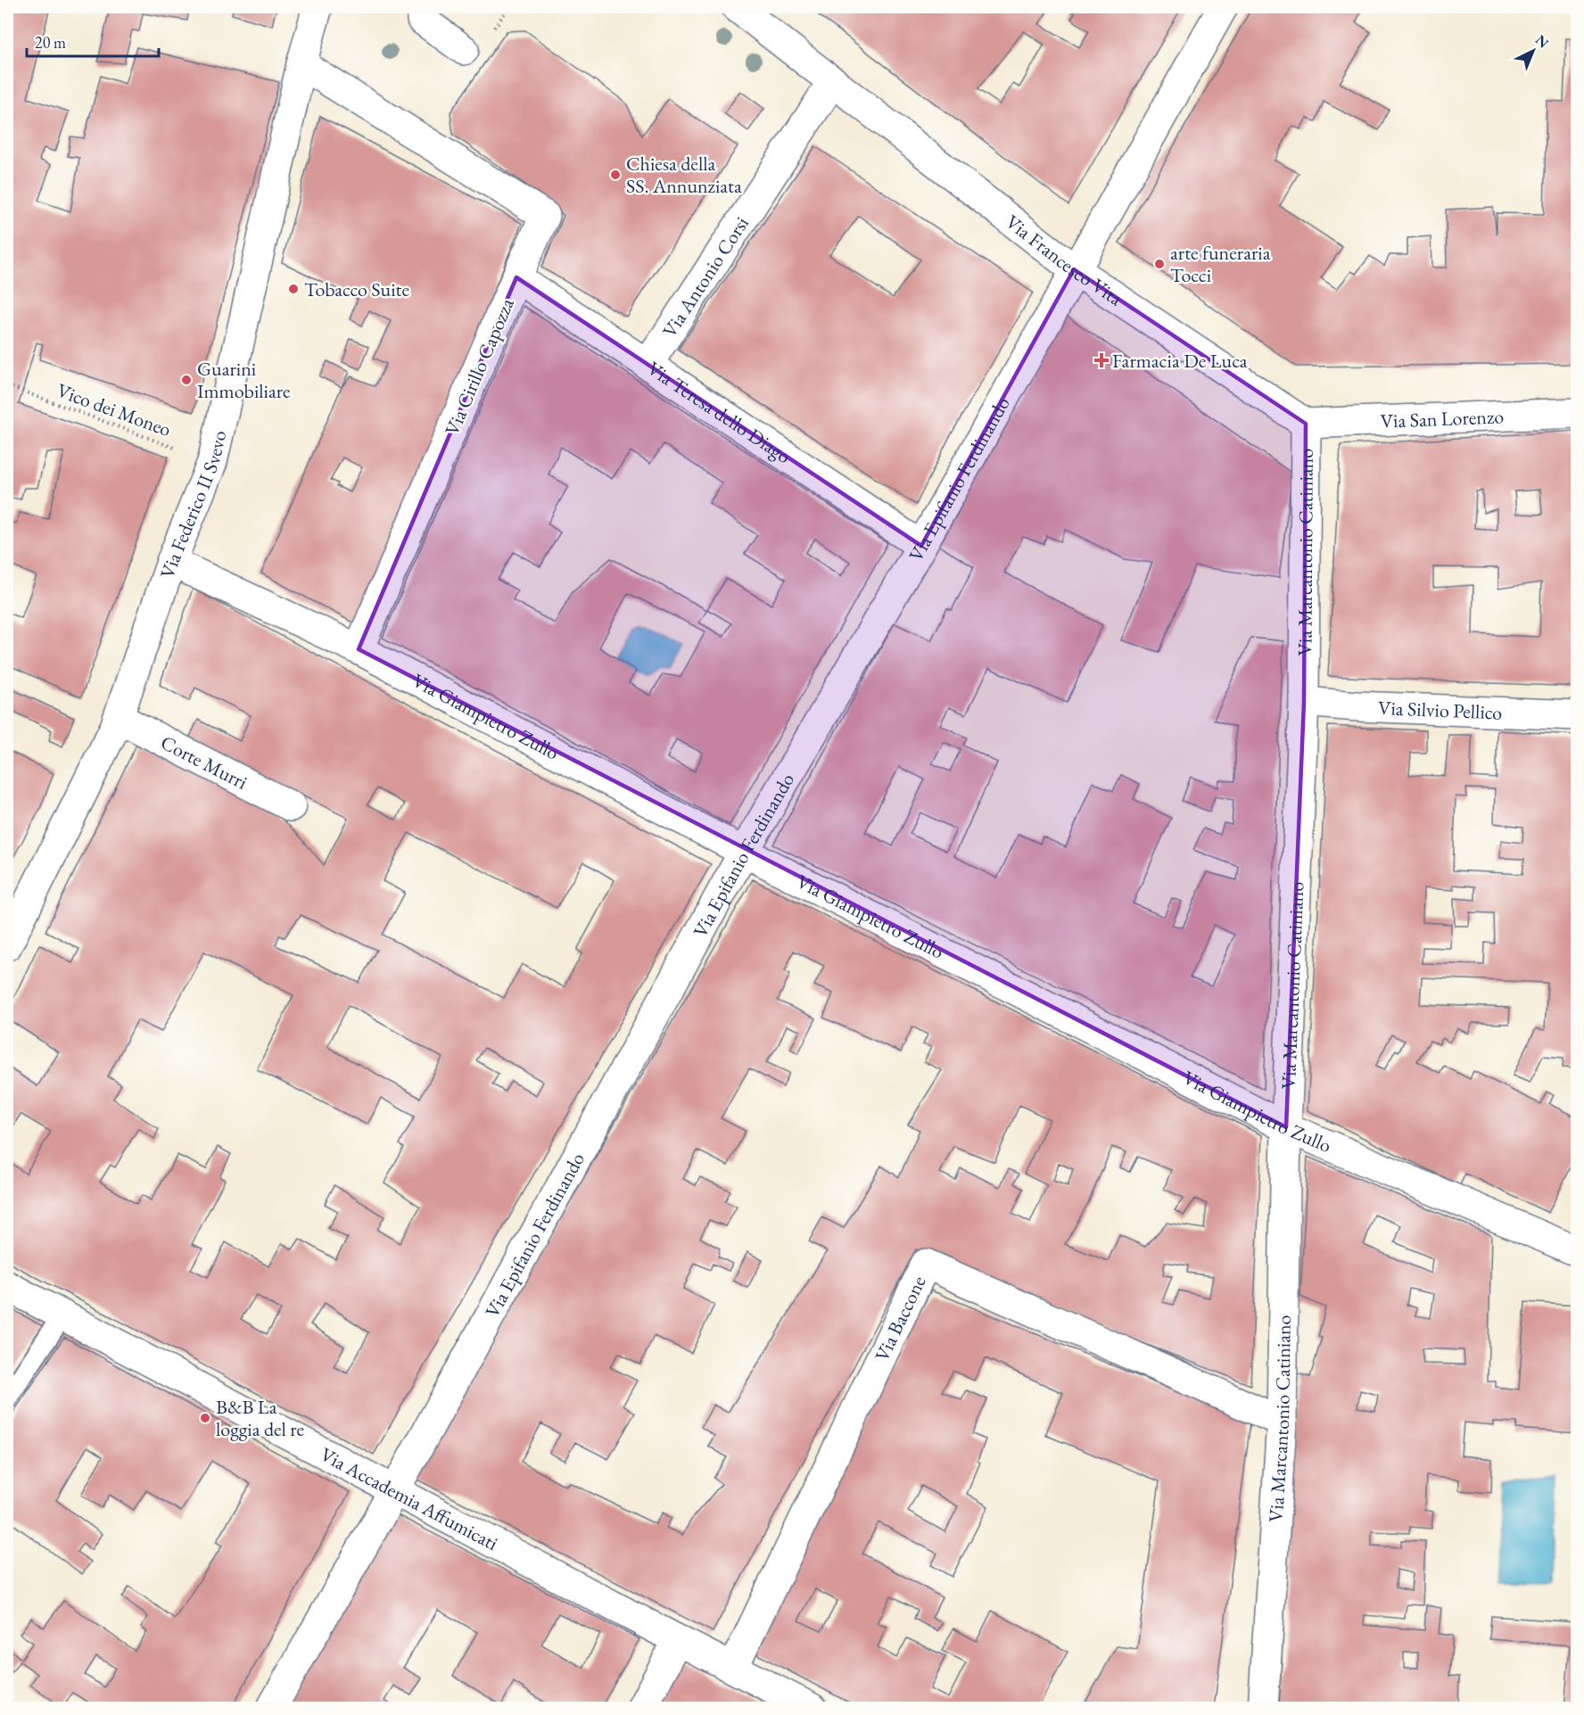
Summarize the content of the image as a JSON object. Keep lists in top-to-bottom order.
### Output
{
  "streets": {
    "street": [
      "Via Francesco Vita",
      "Via Antonio Corsi",
      "Via Cirillo Capozza",
      "Via Teresa dello Diago",
      "Via San Lorenzo",
      "Via Epifanio Ferdinando",
      "Via Federico II Svevo",
      "Via Marcantonio Catiniano",
      "Via Silvio Pellico",
      "Via Giampietro Zullo",
      "Corte Murri",
      "Via Baccone",
      "Via Accademia Affumicati"
    ],
    "path": ["Vico dei Moneo"]
  },
  "crossings": [
    ["Via Francesco Vita", "Via Antonio Corsi"],
    ["Via Francesco Vita", "Via San Lorenzo"],
    ["Via Francesco Vita", "Via Epifanio Ferdinando"],
    ["Via Francesco Vita", "Via Marcantonio Catiniano"],
    ["Via Antonio Corsi", "Via Teresa dello Diago"],
    ["Via Cirillo Capozza", "Via Teresa dello Diago"],
    ["Via Cirillo Capozza", "Via Federico II Svevo"],
    ["Via Cirillo Capozza", "Via Giampietro Zullo"],
    ["Vico dei Moneo", "Via Federico II Svevo"],
    ["Via Teresa dello Diago", "Via Epifanio Ferdinando"],
    ["Via San Lorenzo", "Via Marcantonio Catiniano"],
    ["Via Epifanio Ferdinando", "Via Giampietro Zullo"],
    ["Via Epifanio Ferdinando", "Via Accademia Affumicati"],
    ["Via Federico II Svevo", "Via Giampietro Zullo"],
    ["Via Federico II Svevo", "Corte Murri"],
    ["Via Marcantonio Catiniano", "Via Silvio Pellico"],
    ["Via Marcantonio Catiniano", "Via Giampietro Zullo"],
    ["Via Marcantonio Catiniano", "Via Baccone"],
    ["Via Baccone", "Via Accademia Affumicati"]
  ],
  "places": {
    "other": [
      "Chiesa della SS. Annunziata",
      "arte funeraria Tocci",
      "Tobacco Suite",
      "Guarini Immobiliare",
      "B&B La loggia del re"
    ],
    "health": ["Farmacia De Luca"]
  },
  "scale_bar": "20 m",
  "north": "top right"
}
